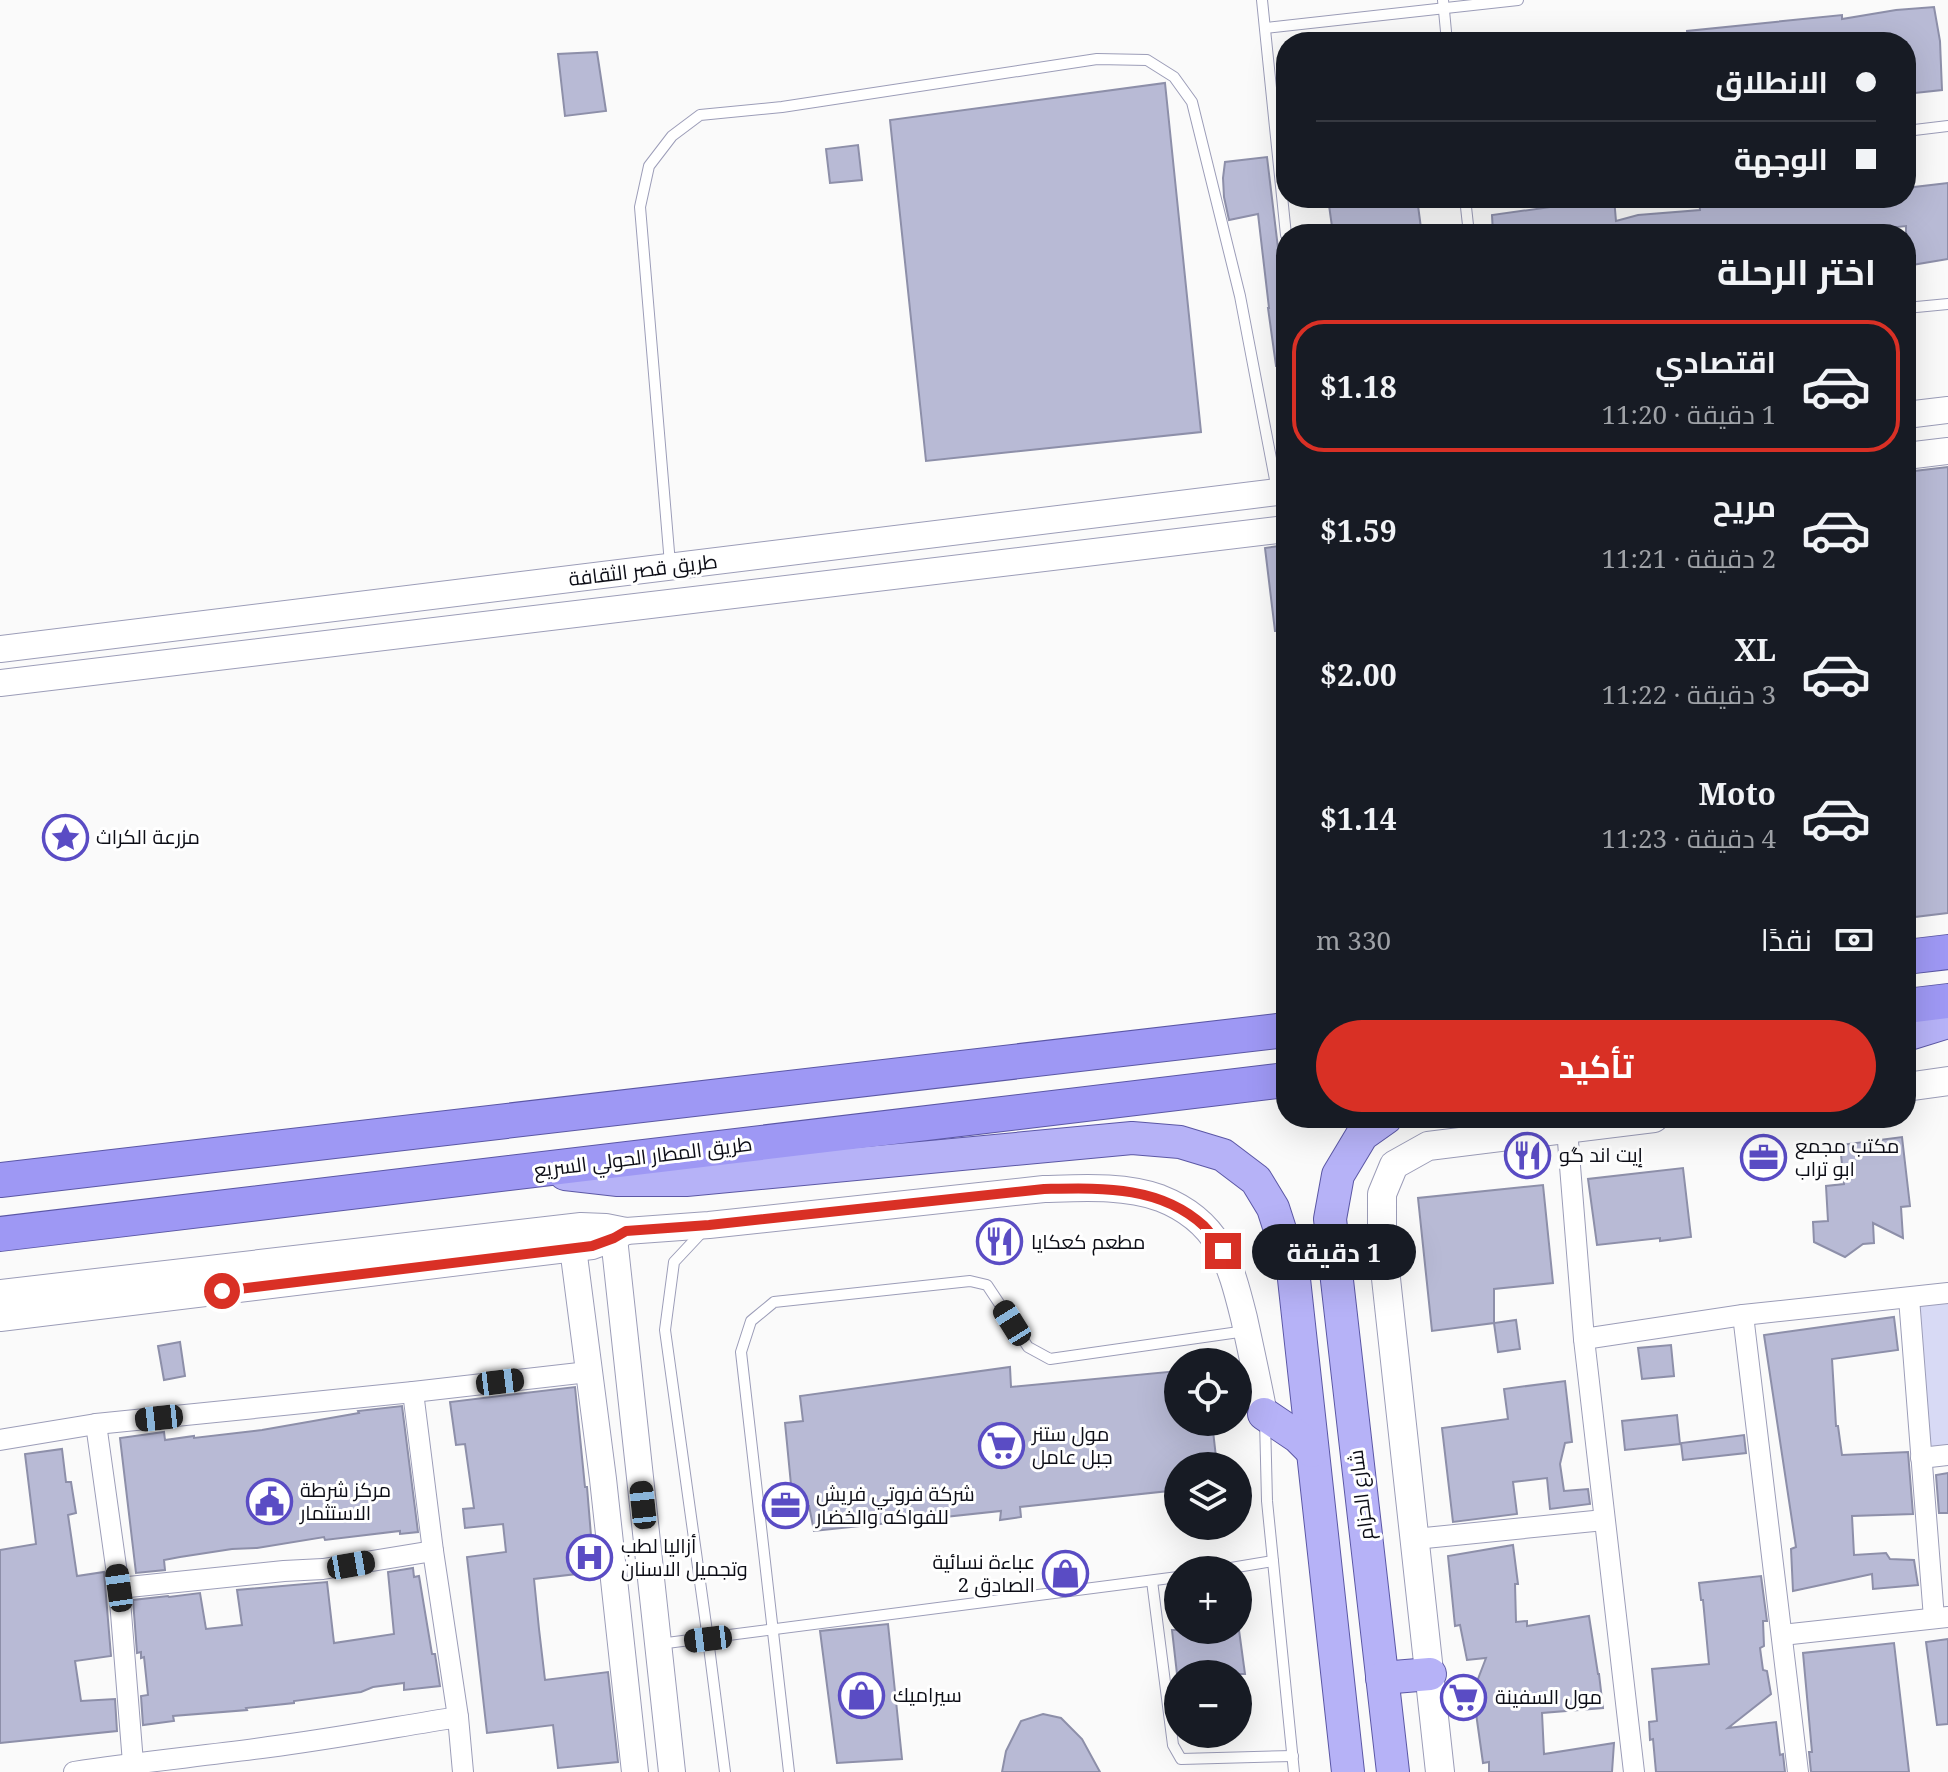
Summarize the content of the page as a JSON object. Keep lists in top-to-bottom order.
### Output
{
  "streets": {
    "highway": ["طريق المطار الحولي السريع"],
    "main road": ["شارع الحزام"],
    "street": ["طريق قصر الثقافة"]
  },
  "places": {
    "place": ["مزرعة الكراث"],
    "restaurant": ["إيت اند گو", "مطعم كعكايا"],
    "office": ["مكتب مجمع ابو تراب", "شركة فروتي فريش للفواكه والخضار"],
    "supermarket": ["مول ستنر جبل عامل", "مول السفينة"],
    "public building": ["مركز شرطة الاستثمار"],
    "hospital": ["أزاليا لطب وتجميل الاسنان"],
    "shop": ["عباءة نسائية الصادق 2", "سيراميك"]
  },
  "page": {
    "banner": ["الانطلاق", "الوجهة"],
    "heading": "اختر الرحلة",
    "list": [
      {
        "name": "اقتصادي",
        "note": "1 دقيقة · 11:20",
        "value": "$1.18"
      },
      {
        "name": "مريح",
        "note": "2 دقيقة · 11:21",
        "value": "$1.59"
      },
      {
        "name": "XL",
        "note": "3 دقيقة · 11:22",
        "value": "$2.00"
      },
      {
        "name": "Moto",
        "note": "4 دقيقة · 11:23",
        "value": "$1.14"
      }
    ],
    "pay": ["نقدًا", "330 m"],
    "buttons": "تأكيد",
    "bubble": "1 دقيقة",
    "map_buttons": ["+", "−"]
  }
}
